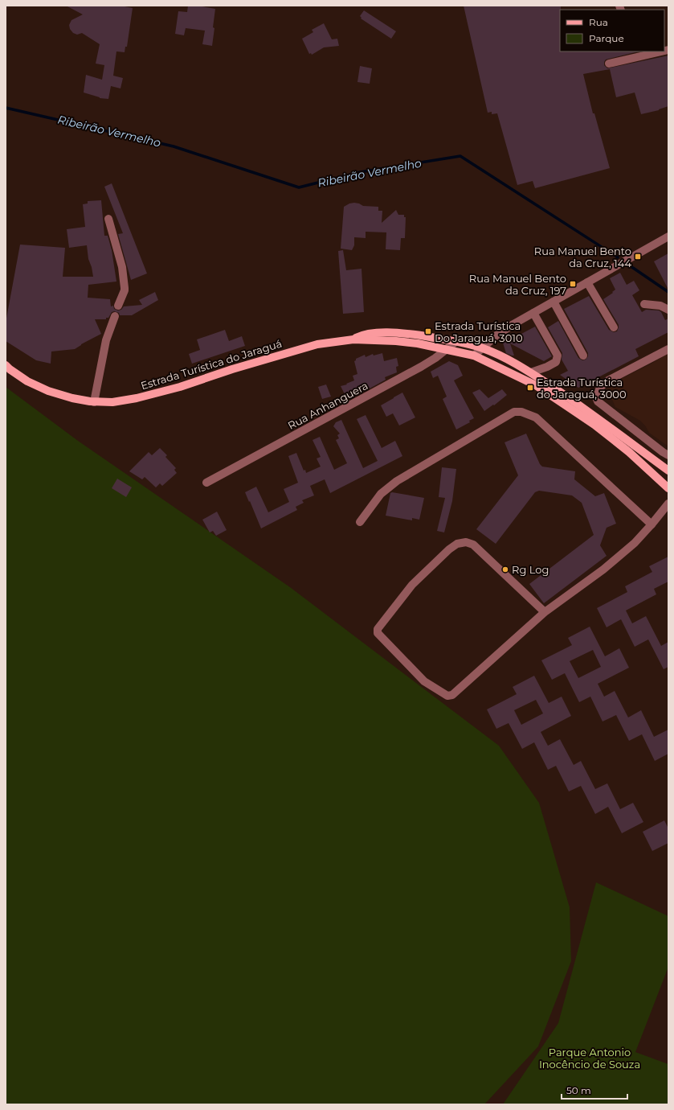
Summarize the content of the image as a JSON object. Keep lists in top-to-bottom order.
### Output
{
  "streets": {
    "main road": ["Estrada Turística do Jaraguá"],
    "street": ["Rua Anhanguera"]
  },
  "crossings": [
    ["Estrada Turística do Jaraguá", "Rua Anhanguera"]
  ],
  "water": ["Ribeirão Vermelho"],
  "parks": ["Parque Antonio Inocêncio de Souza"],
  "places": {
    "transit": [
      "Rua Manuel Bento da Cruz, 144",
      "Rua Manuel Bento da Cruz, 197",
      "Estrada Turística Do Jaraguá, 3010",
      "Estrada Turística do Jaraguá, 3000"
    ],
    "other": ["Rg Log"]
  },
  "legend": ["Rua", "Parque"],
  "scale_bar": "50 m"
}
